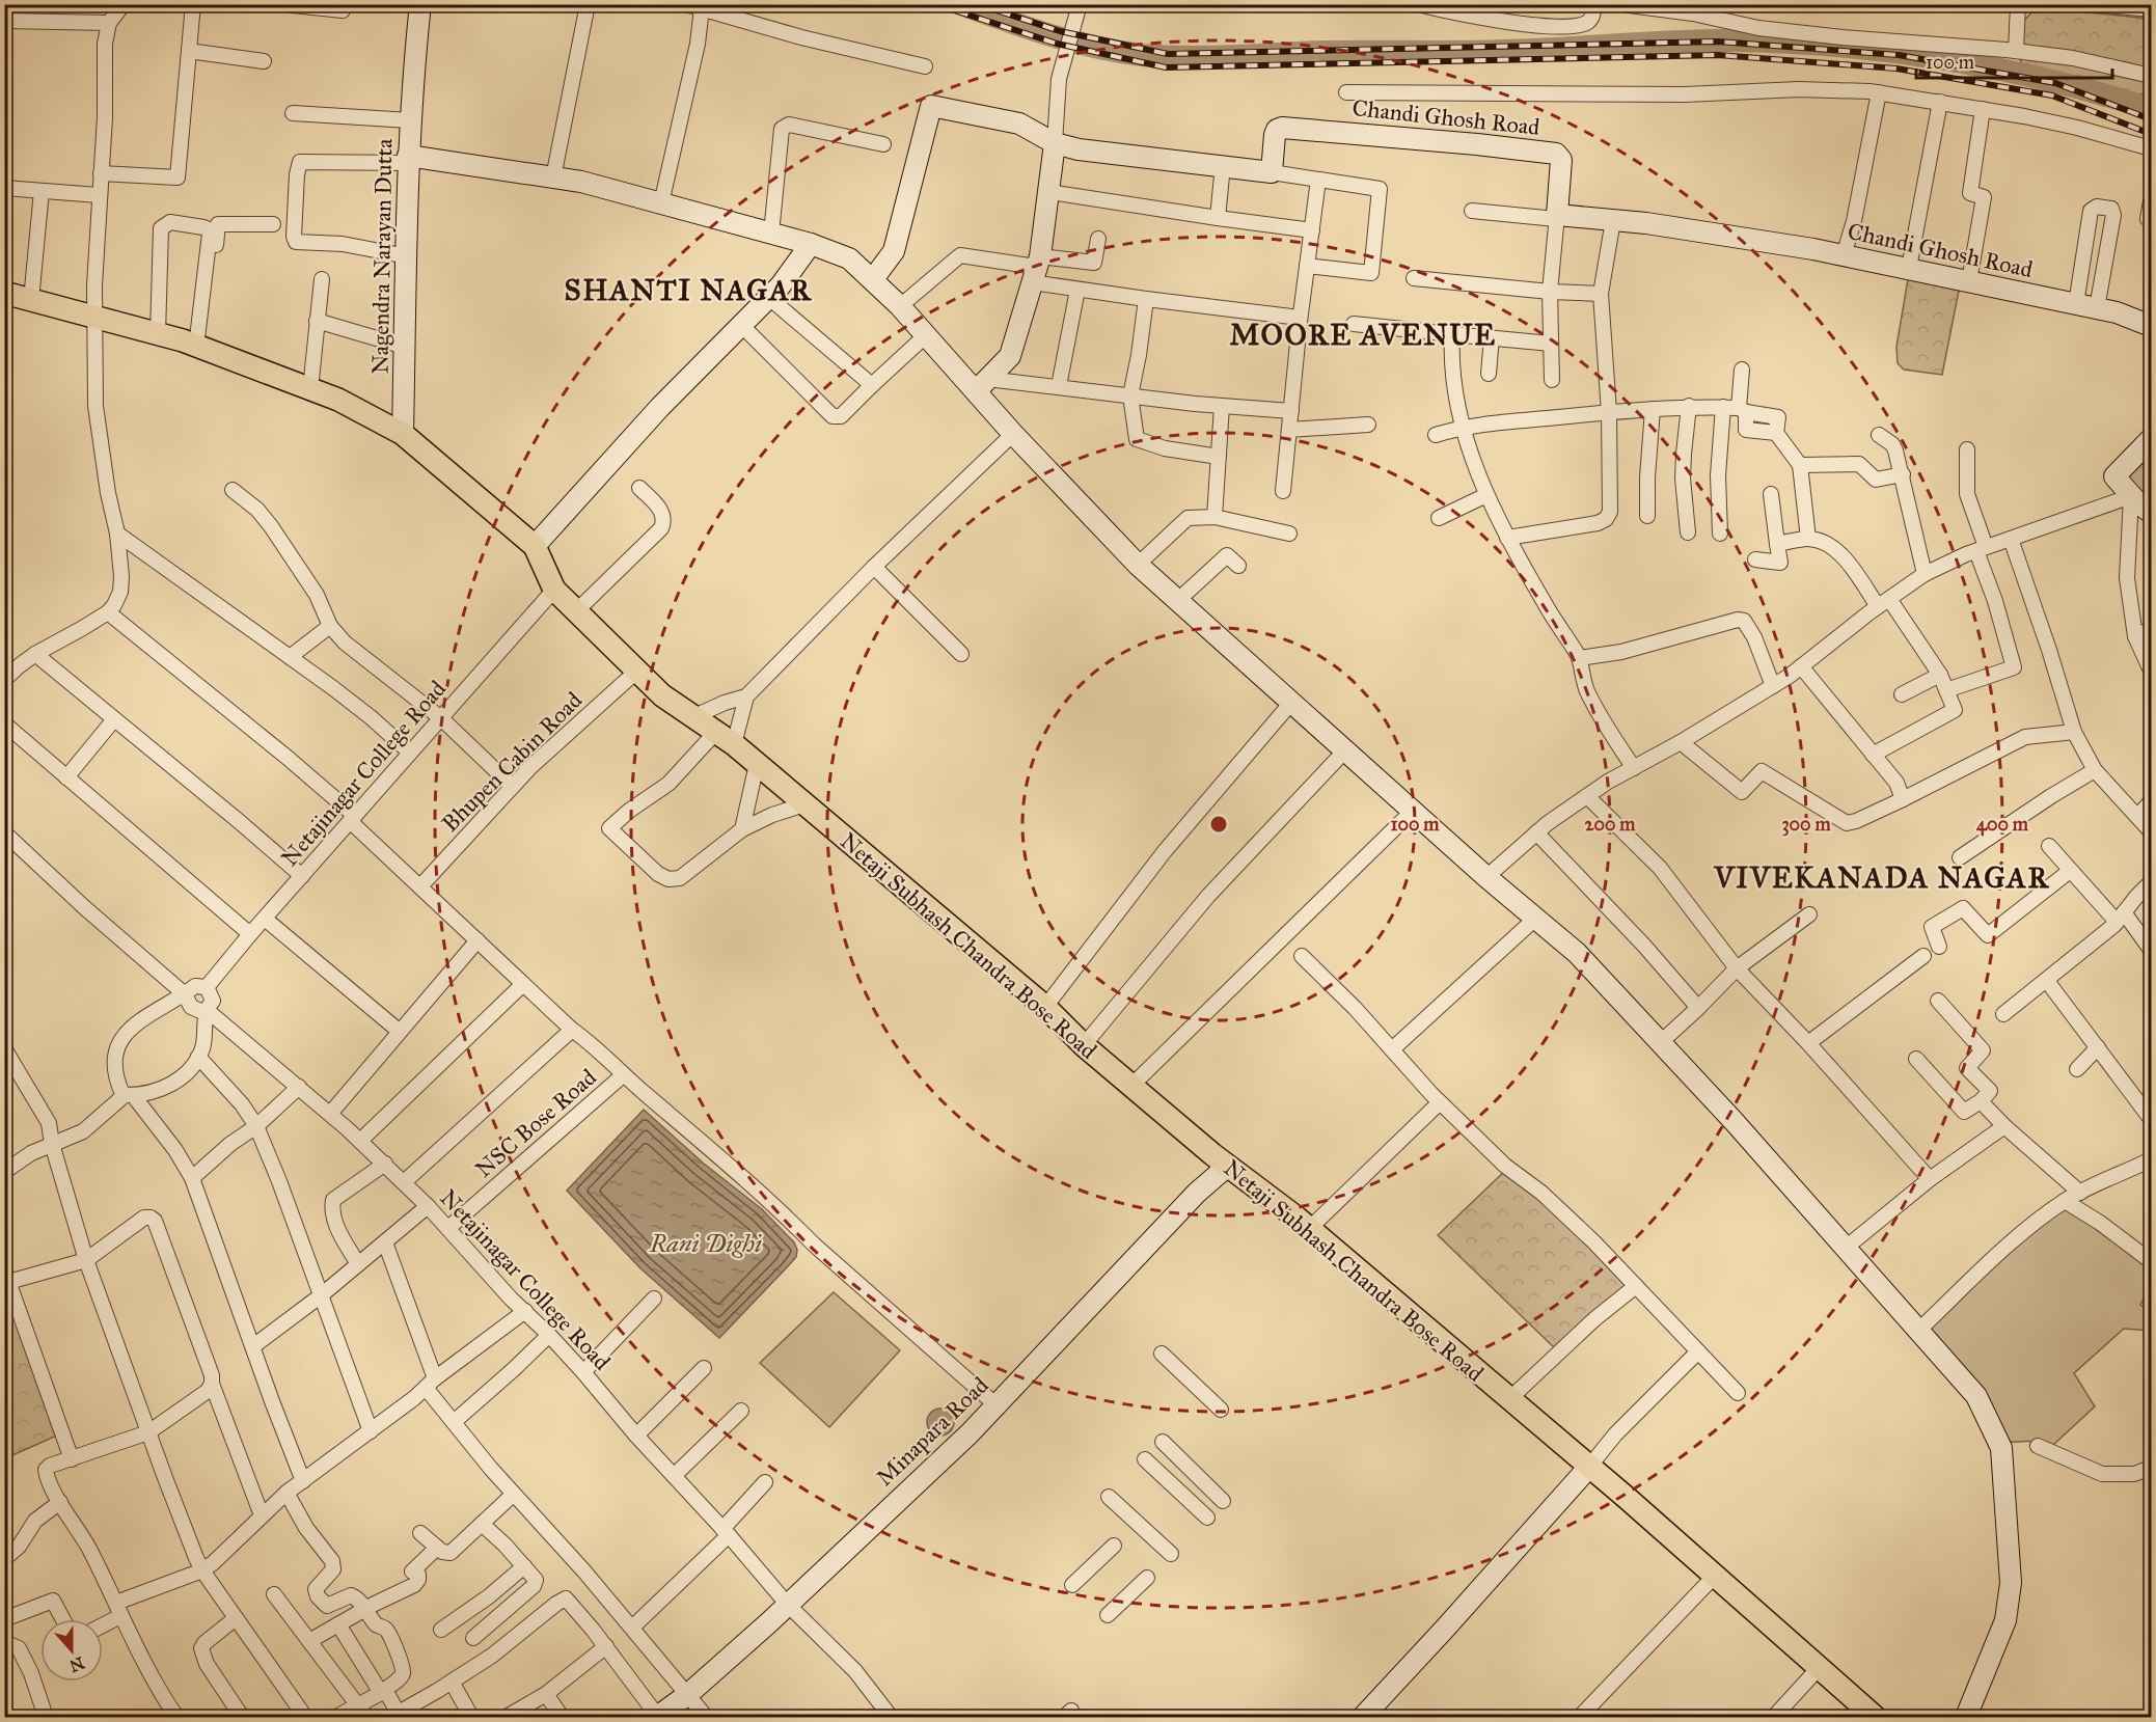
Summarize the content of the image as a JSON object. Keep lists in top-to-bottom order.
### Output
{
  "streets": {
    "main road": ["Netaji Subhash Chandra Bose Road"],
    "street": [
      "Chandi Ghosh Road",
      "Nagendra Narayan Dutta",
      "Bhupen Cabin Road",
      "Netajinagar College Road",
      "NSC Bose Road",
      "Minapara Road"
    ]
  },
  "crossings": [
    ["Nagendra Narayan Dutta", "Netaji Subhash Chandra Bose Road"],
    ["Bhupen Cabin Road", "Netaji Subhash Chandra Bose Road"],
    ["Netajinagar College Road", "Netaji Subhash Chandra Bose Road"],
    ["Netajinagar College Road", "NSC Bose Road"],
    ["Netajinagar College Road", "Minapara Road"],
    ["Netaji Subhash Chandra Bose Road", "Minapara Road"]
  ],
  "districts": ["SHANTI NAGAR", "MOORE AVENUE", "VIVEKANADA NAGAR"],
  "water": ["Rani Dighi"],
  "scale_bar": "100 m",
  "north": "bottom",
  "rings": [
    "100 m",
    "200 m",
    "300 m",
    "400 m"
  ]
}
